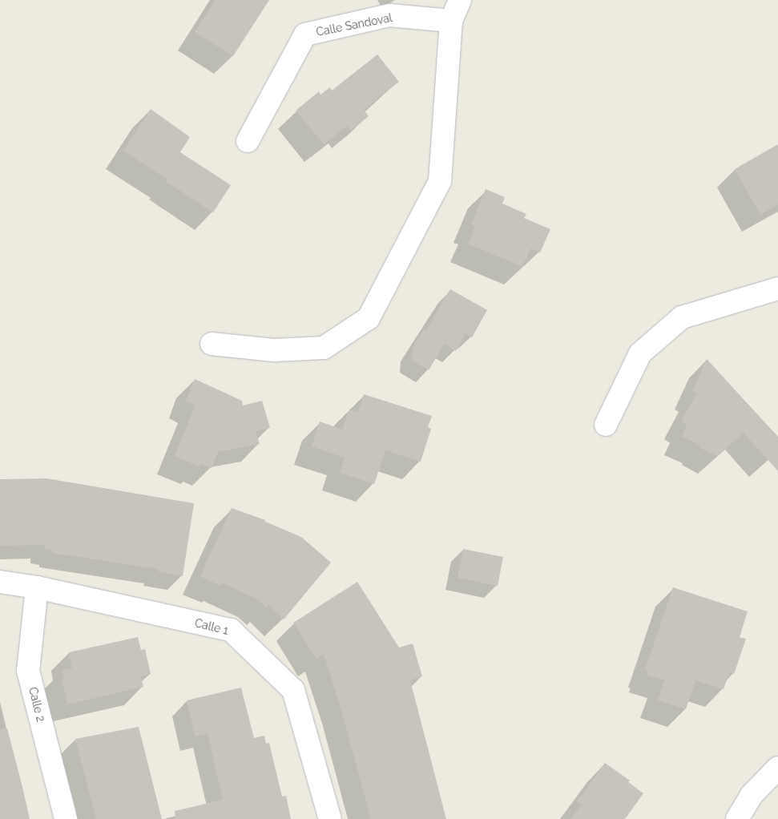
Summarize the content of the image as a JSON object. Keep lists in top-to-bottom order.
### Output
{
  "streets": {
    "street": ["Calle Sandoval", "Calle 1", "Calle 2"]
  },
  "crossings": [
    ["Calle 1", "Calle 2"]
  ]
}
